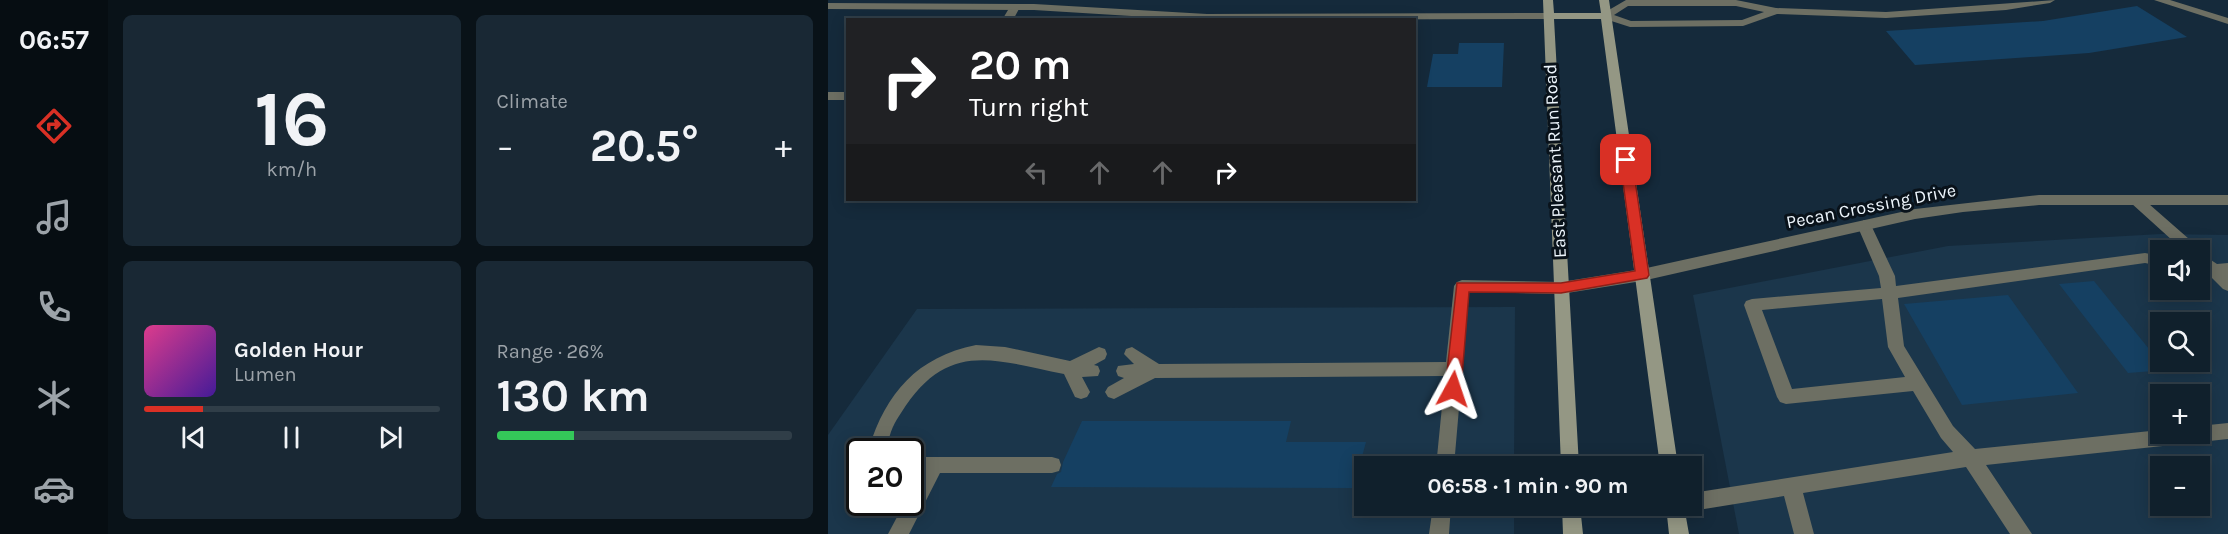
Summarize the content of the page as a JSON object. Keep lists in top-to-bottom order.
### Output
{
  "streets": {
    "main road": ["East Pleasant Run Road"],
    "street": ["Pecan Crossing Drive"]
  },
  "crossings": [
    ["East Pleasant Run Road", "Pecan Crossing Drive"]
  ],
  "page": {
    "tabs": "06:57",
    "tile": [
      ["16", "km/h"],
      "Climate",
      ["Range · 26%", "130 km"]
    ],
    "turn": ["20 m", "Turn right"],
    "heat": ["−", "20.5°", "+"],
    "map_buttons": ["+", "−"],
    "song": ["Golden Hour", "Lumen"],
    "limit": "20",
    "trip": "06:58 · 1 min · 90 m"
  }
}
